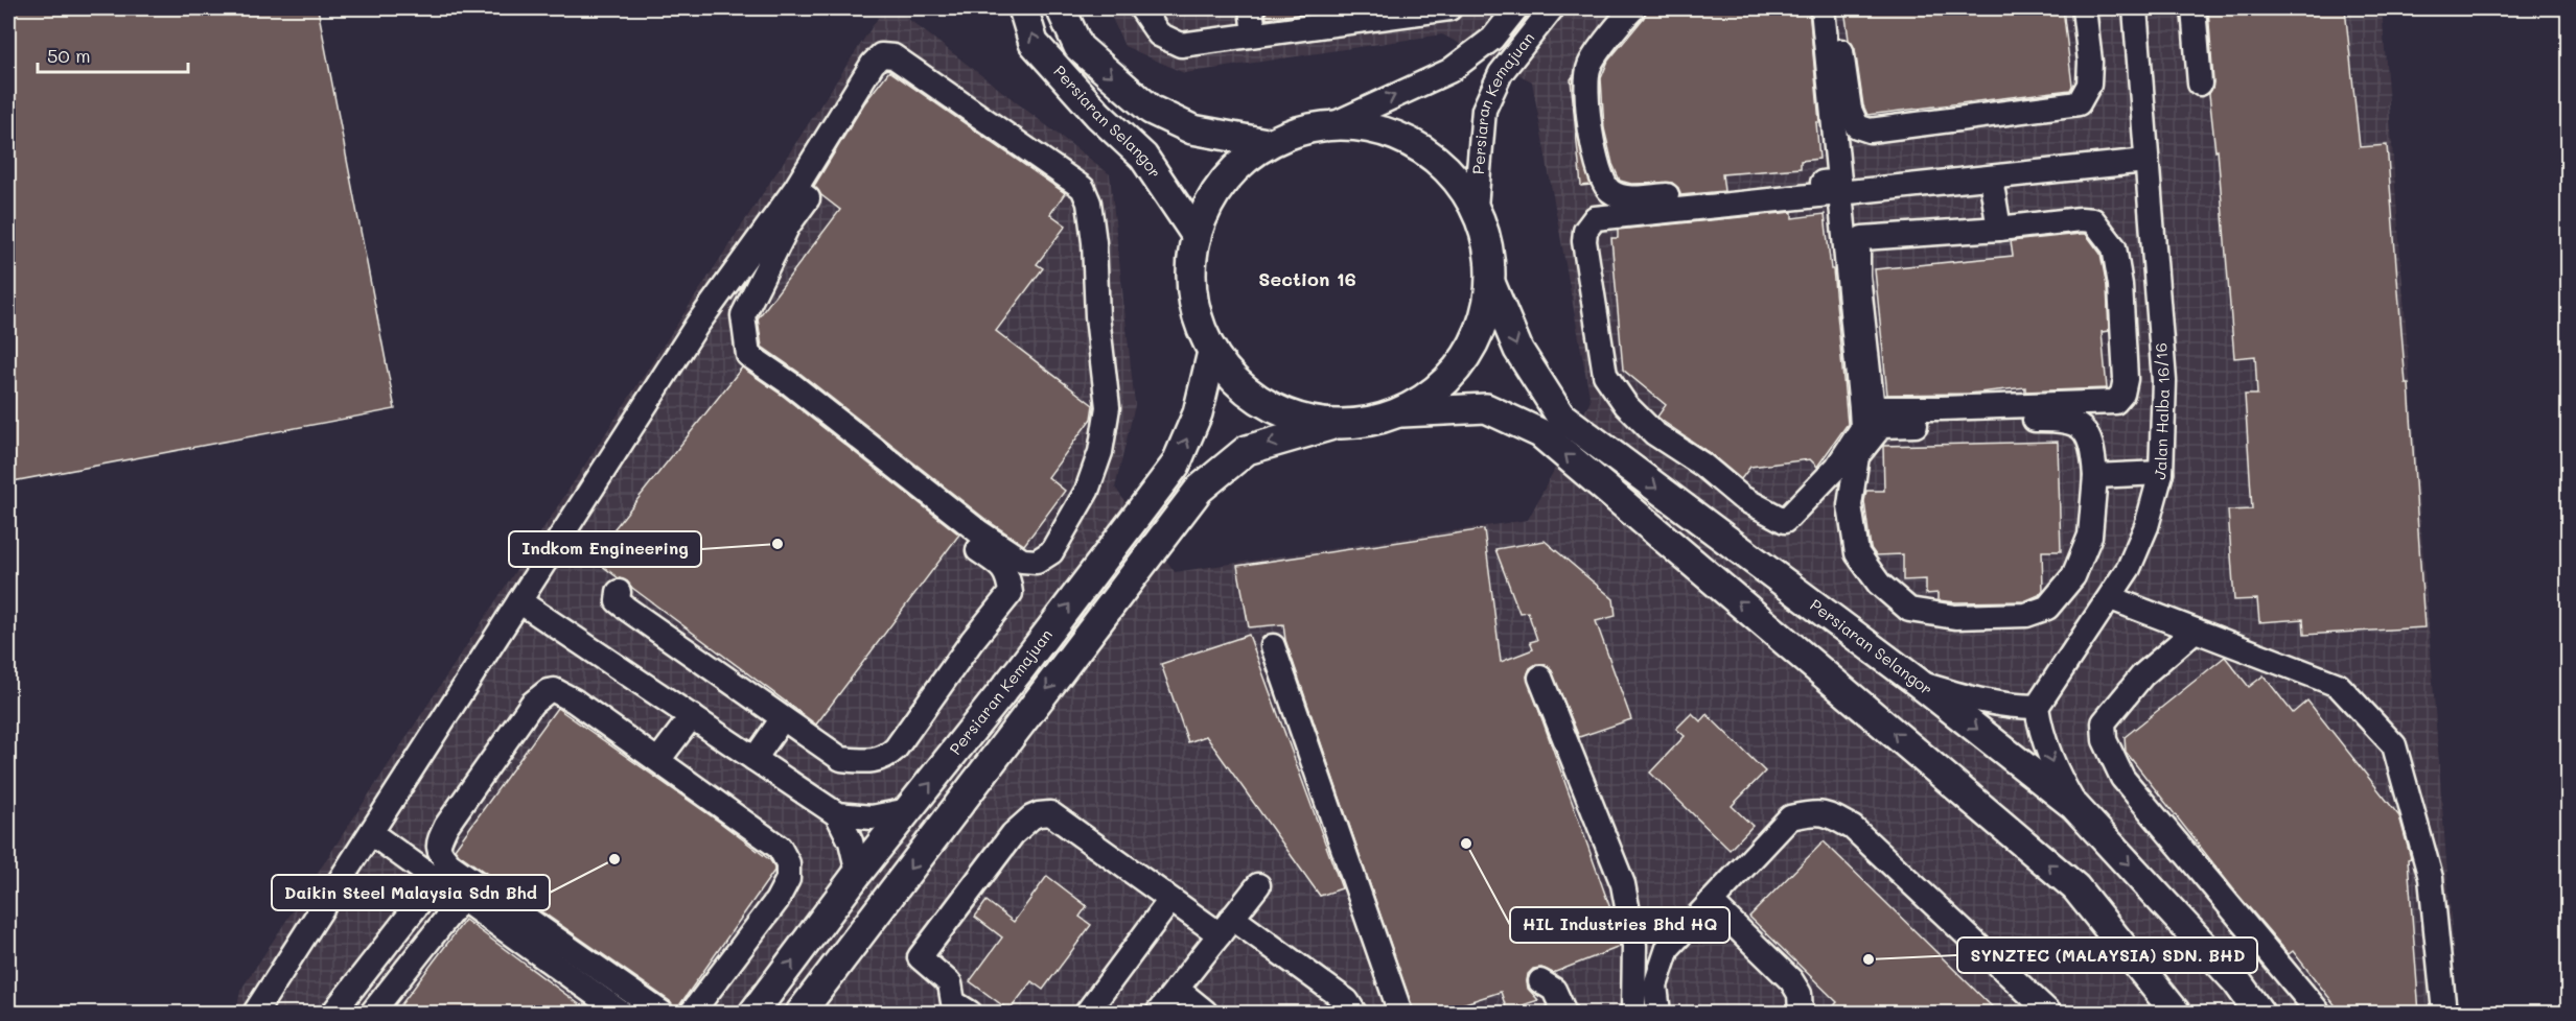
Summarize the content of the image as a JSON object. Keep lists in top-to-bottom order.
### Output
{
  "streets": {
    "main road": ["Persiaran Kemajuan", "Persiaran Selangor"],
    "street": ["Jalan Halba 16/16"]
  },
  "one_way": ["Persiaran Kemajuan"],
  "districts": ["Section 16"],
  "places": [
    "Indkom Engineering",
    "HIL Industries Bhd HQ",
    "Daikin Steel Malaysia Sdn Bhd",
    "SYNZTEC (MALAYSIA) SDN. BHD"
  ],
  "scale_bar": "50 m"
}
